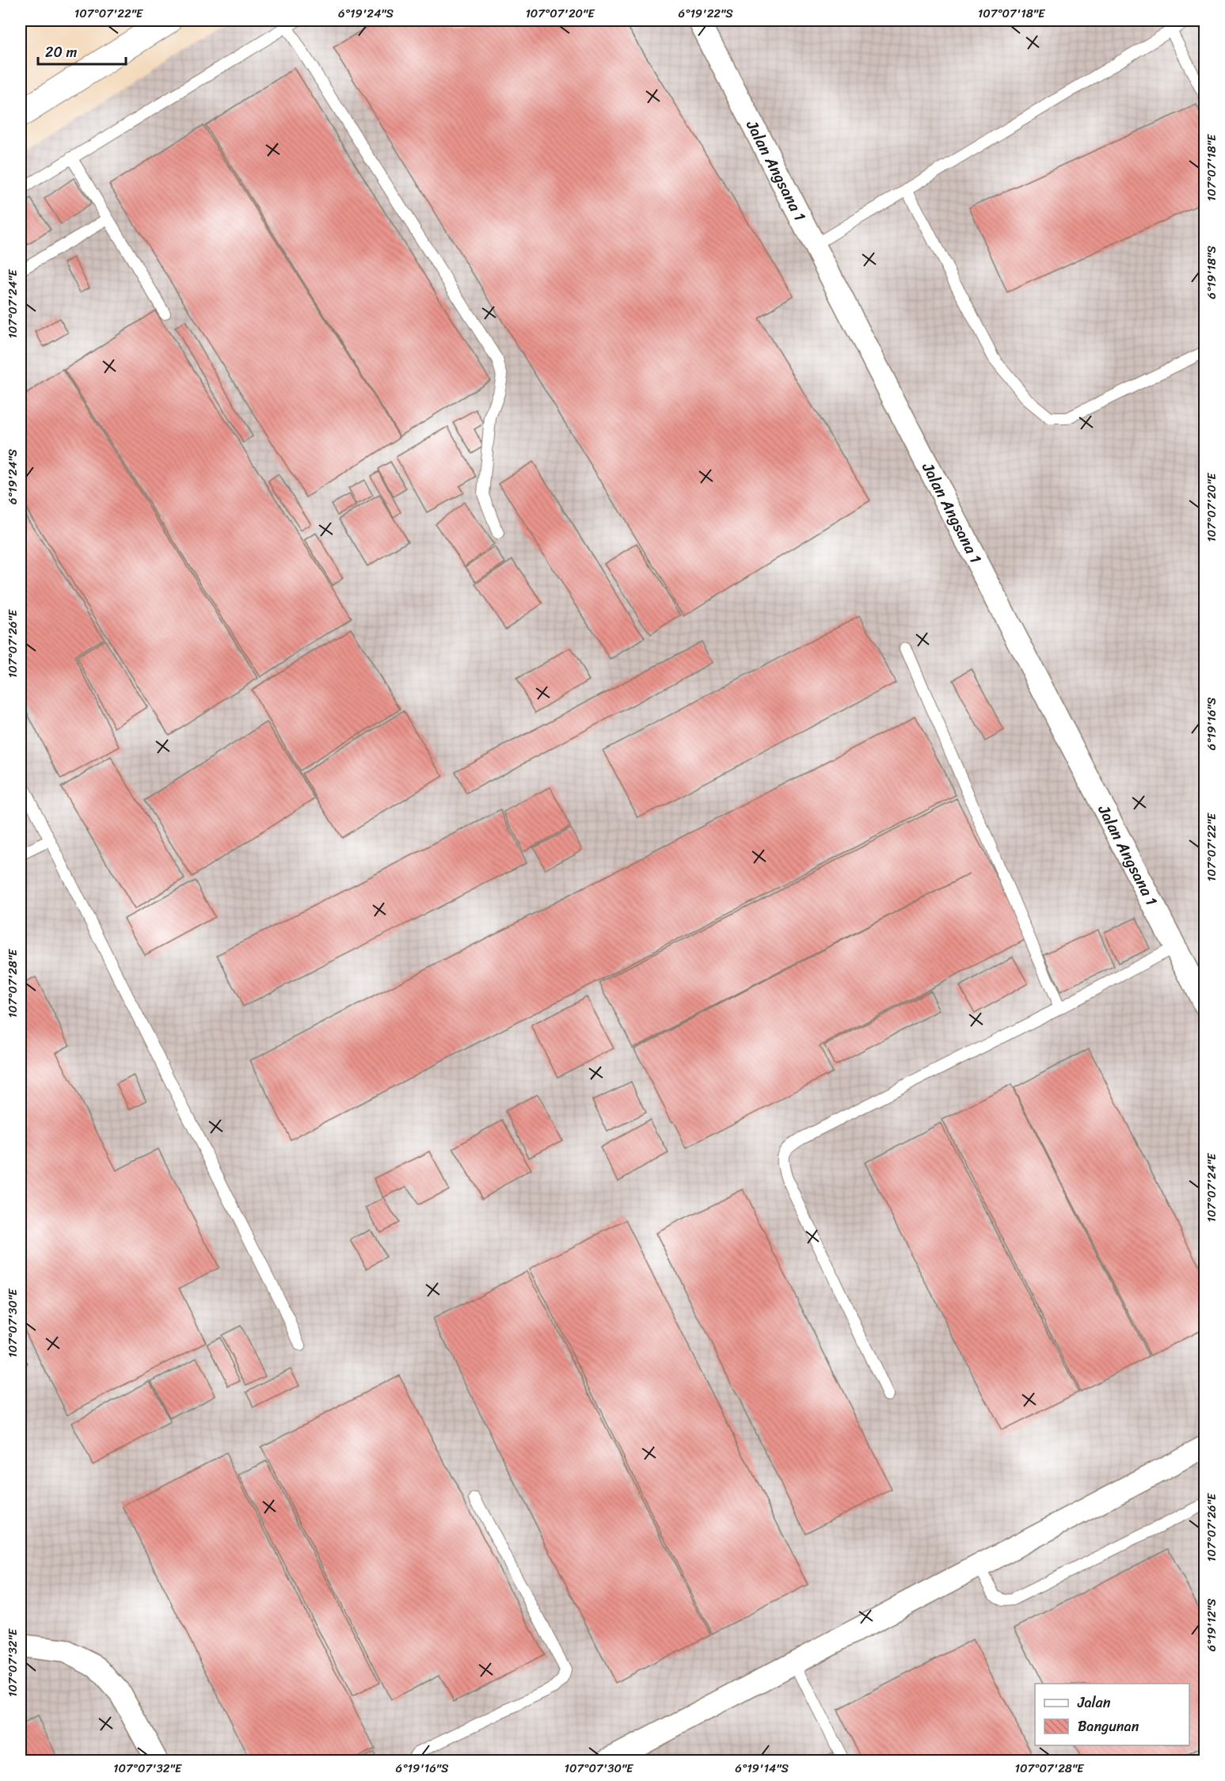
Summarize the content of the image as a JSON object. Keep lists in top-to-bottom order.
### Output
{
  "streets": {
    "street": ["Jalan Angsana 1"]
  },
  "legend": ["Jalan", "Bangunan"],
  "scale_bar": "20 m",
  "coordinates": [
    "107°07'22\"E",
    "6°19'24\"S",
    "107°07'20\"E",
    "6°19'22\"S",
    "107°07'18\"E",
    "6°19'18\"S",
    "107°07'24\"E",
    "107°07'26\"E",
    "6°19'16\"S",
    "107°07'28\"E",
    "107°07'30\"E",
    "6°19'12\"S",
    "107°07'32\"E",
    "6°19'14\"S"
  ]
}
